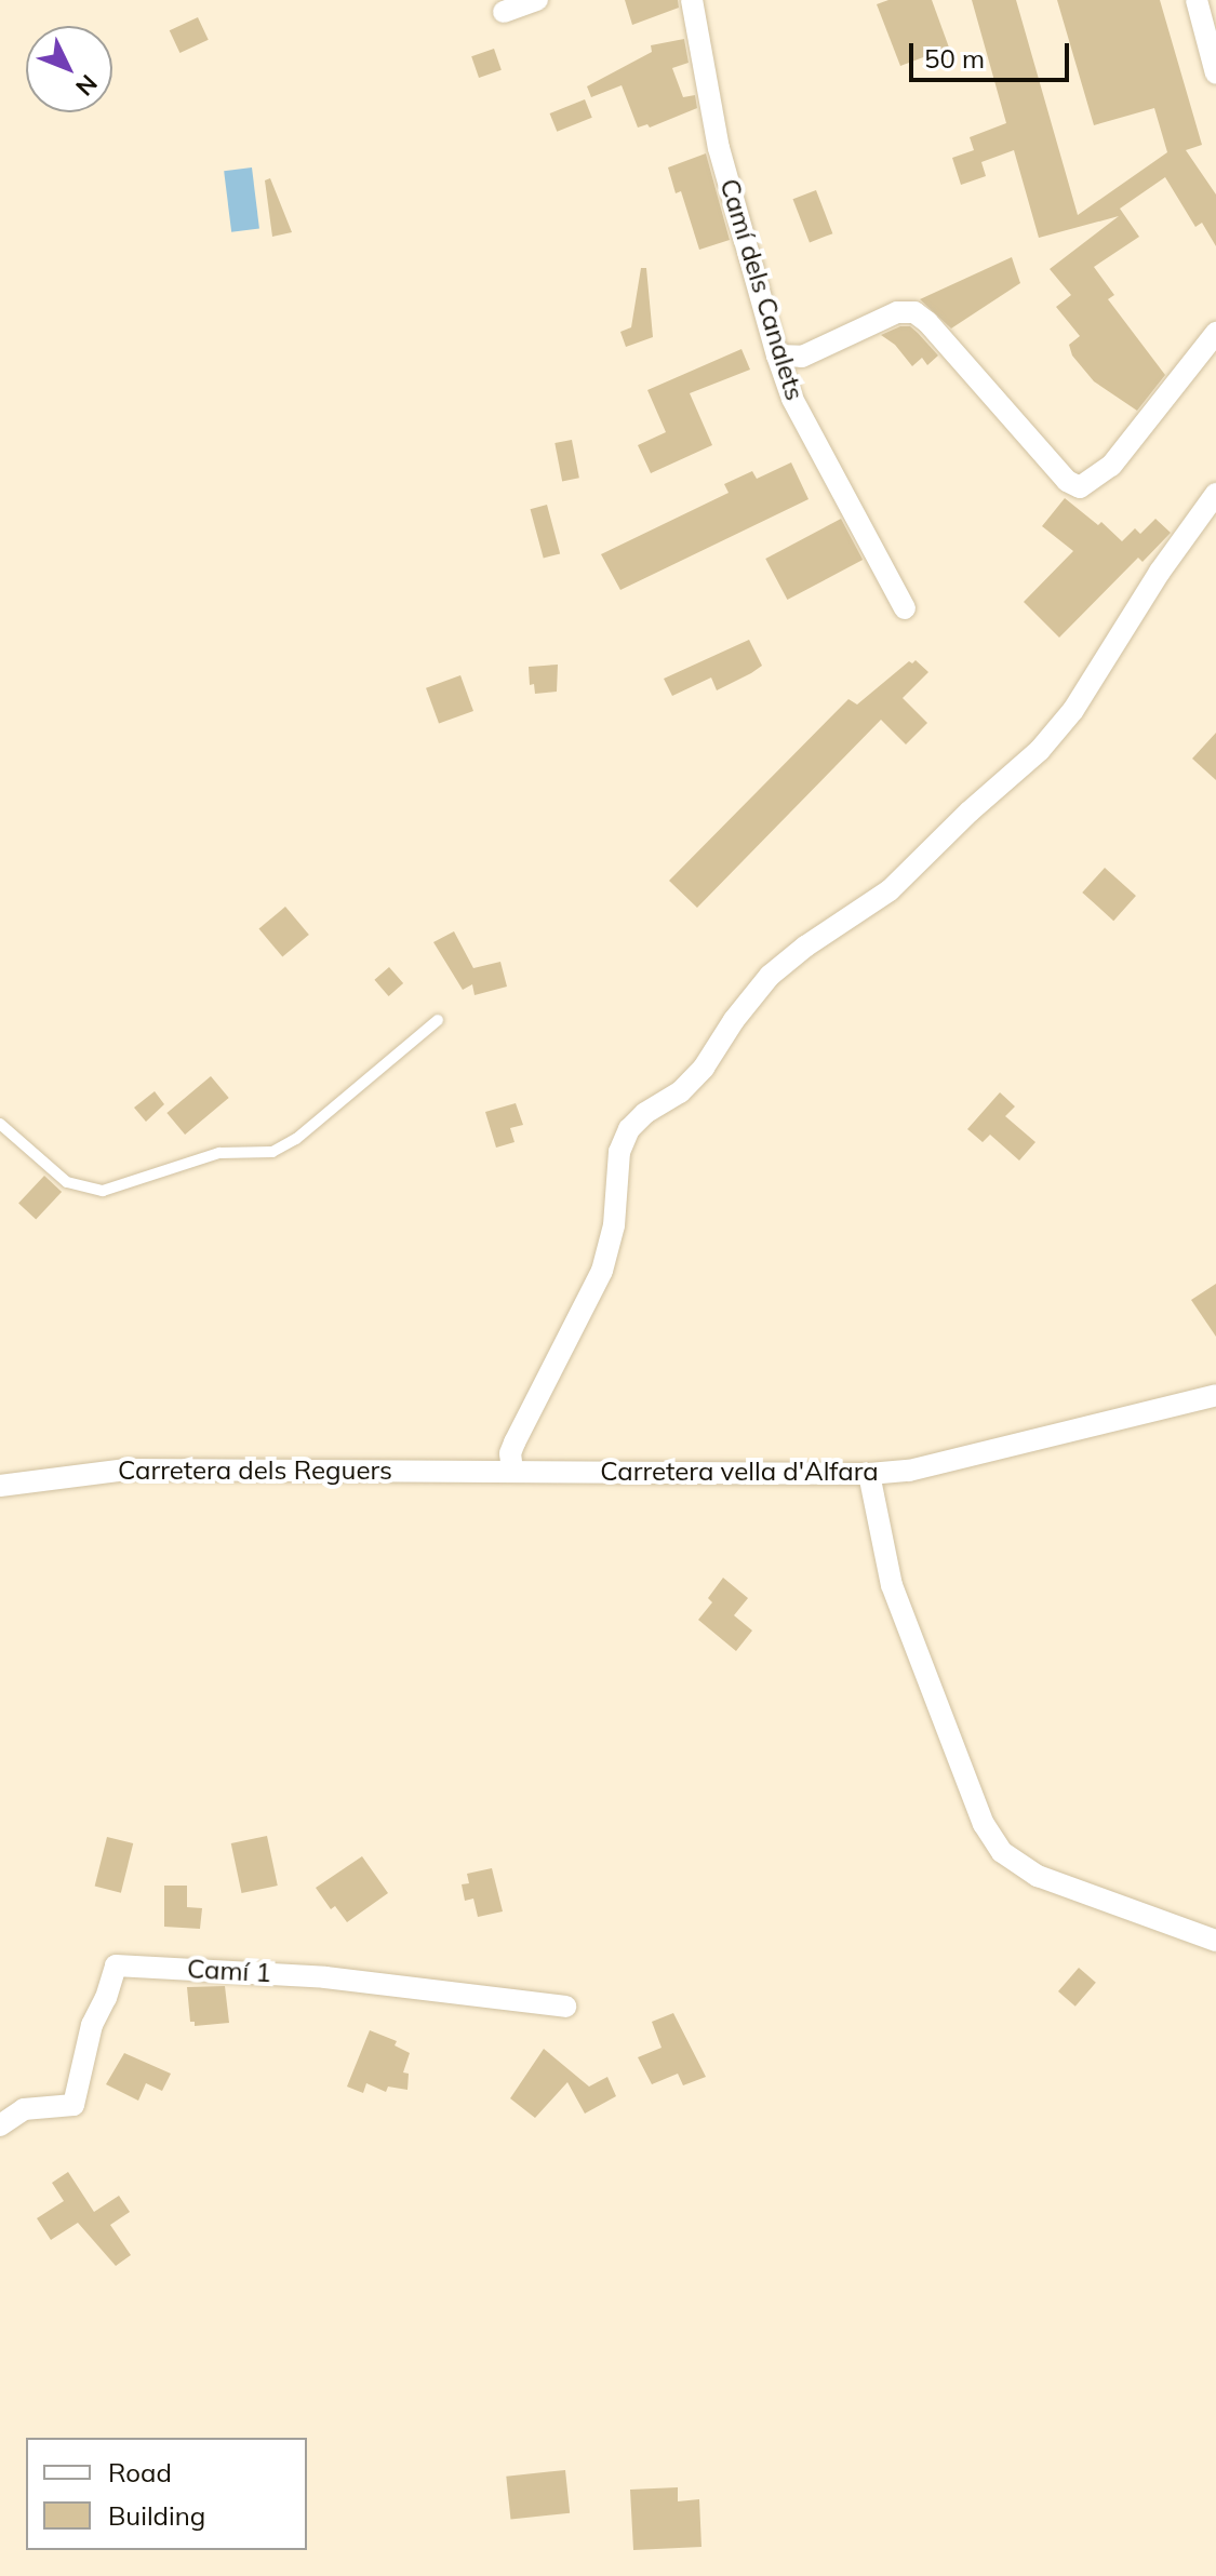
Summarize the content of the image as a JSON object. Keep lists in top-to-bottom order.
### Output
{
  "streets": {
    "street": [
      "Camí dels Canalets",
      "Carretera dels Reguers",
      "Carretera vella d'Alfara",
      "Camí 1"
    ]
  },
  "crossings": [
    ["Carretera dels Reguers", "Carretera vella d'Alfara"]
  ],
  "legend": ["Road", "Building"],
  "scale_bar": "50 m",
  "north": "bottom right"
}
